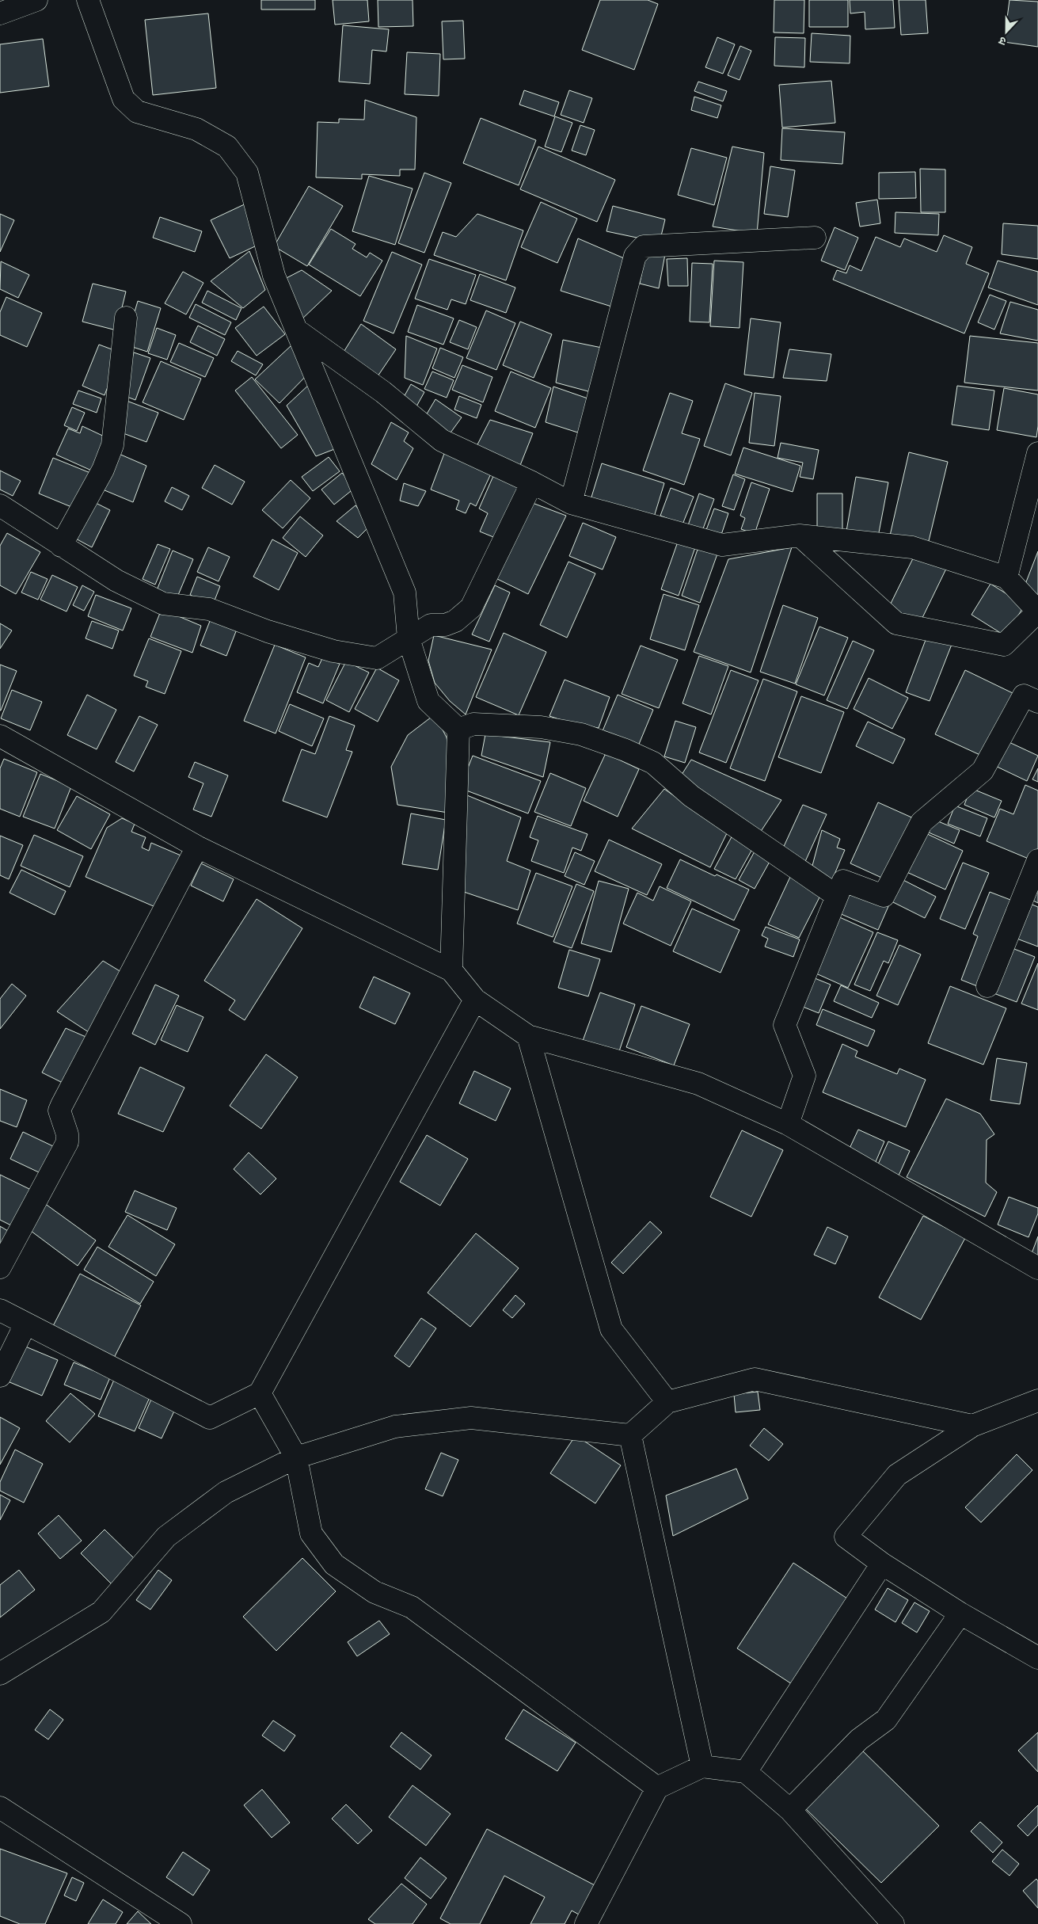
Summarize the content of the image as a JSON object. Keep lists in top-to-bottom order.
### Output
{
  "north": "bottom"
}
